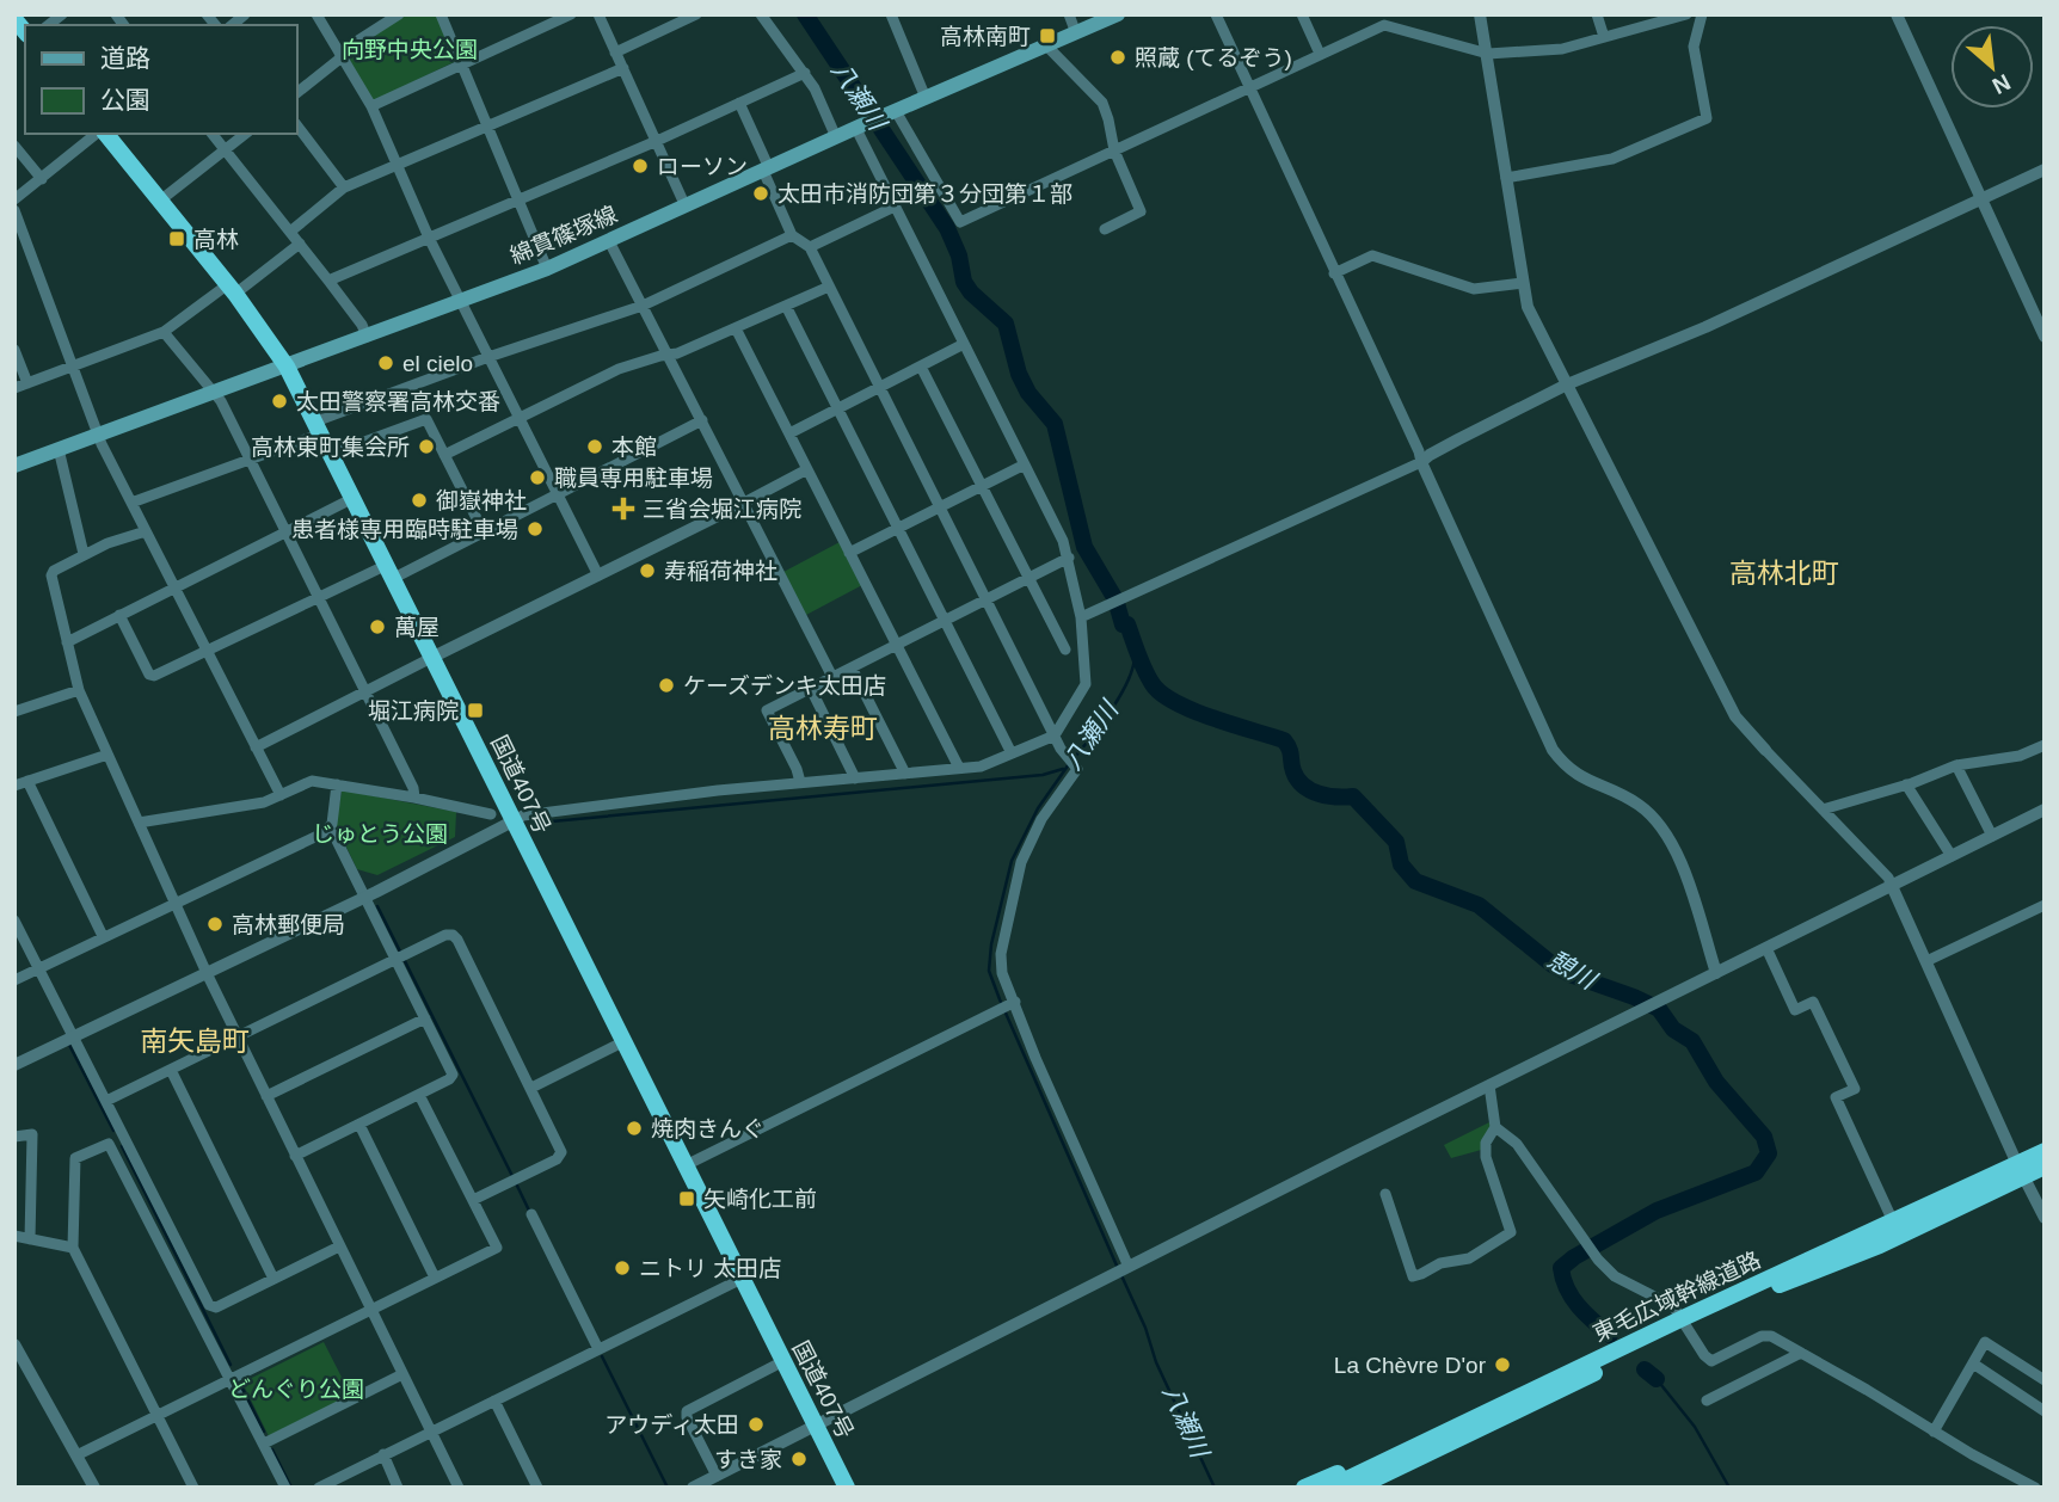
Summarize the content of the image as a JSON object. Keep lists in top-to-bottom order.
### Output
{
  "streets": {
    "highway": ["国道407号", "東毛広域幹線道路"],
    "main road": ["綿貫篠塚線"]
  },
  "crossings": [
    ["綿貫篠塚線", "国道407号"]
  ],
  "districts": ["高林北町", "高林寿町", "南矢島町"],
  "water": ["八瀬川", "憩川"],
  "parks": ["向野中央公園", "じゅとう公園", "どんぐり公園"],
  "places": {
    "transit": [
      "高林南町",
      "高林",
      "堀江病院",
      "矢崎化工前"
    ],
    "other": [
      "照蔵 (てるぞう)",
      "ローソン",
      "太田市消防団第３分団第１部",
      "el cielo",
      "太田警察署高林交番",
      "高林東町集会所",
      "本館",
      "職員専用駐車場",
      "御嶽神社",
      "患者様専用臨時駐車場",
      "寿稲荷神社",
      "萬屋",
      "ケーズデンキ太田店",
      "高林郵便局",
      "焼肉きんぐ",
      "ニトリ 太田店",
      "La Chèvre D'or",
      "アウディ太田",
      "すき家"
    ],
    "health": ["三省会堀江病院"]
  },
  "legend": ["道路", "公園"],
  "north": "bottom right"
}
